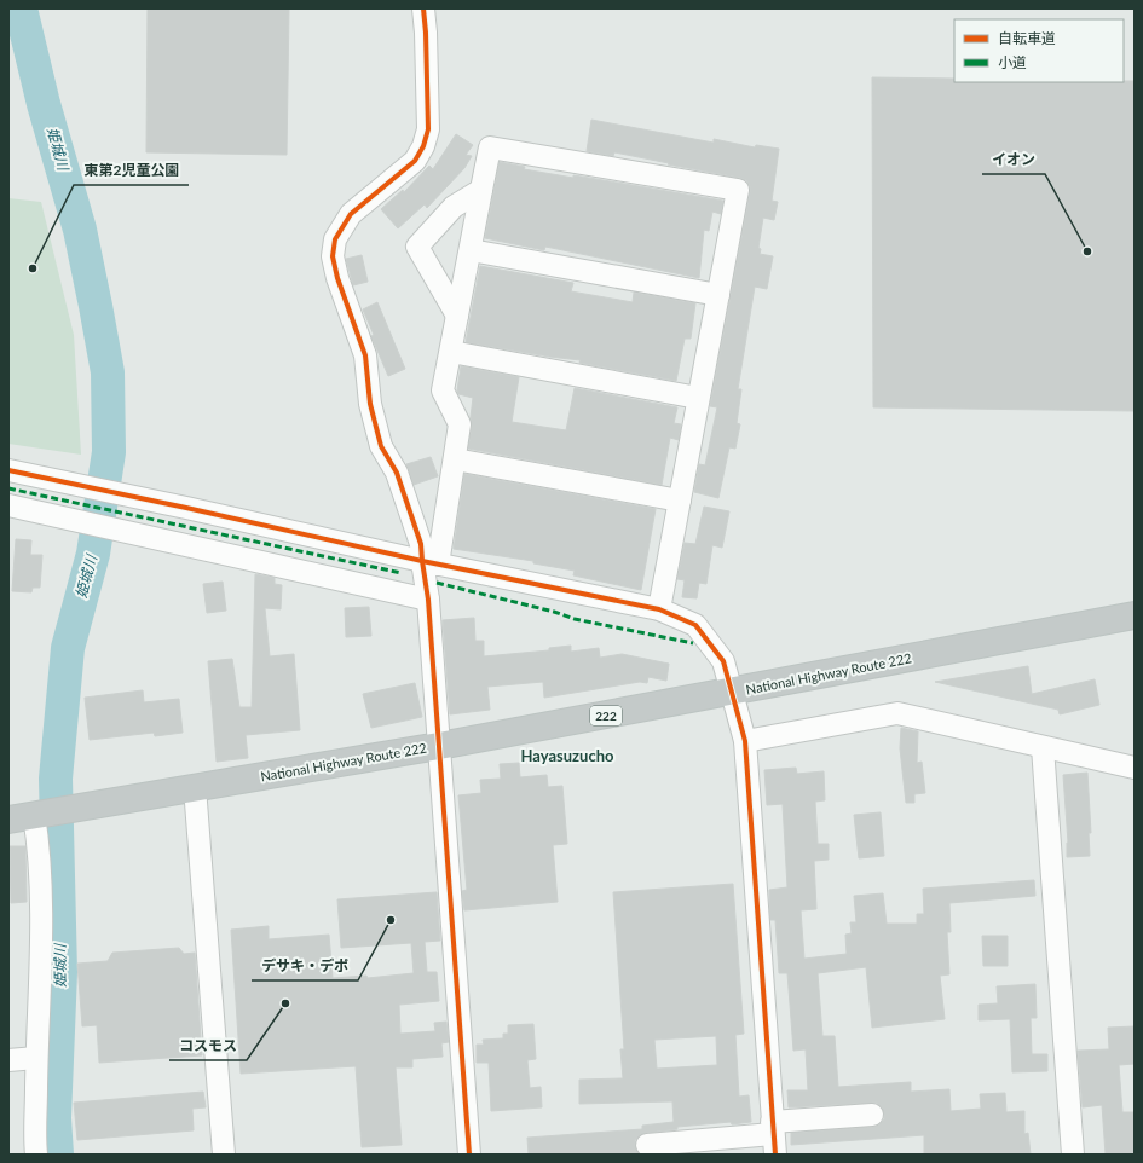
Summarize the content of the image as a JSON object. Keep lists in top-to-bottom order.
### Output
{
  "streets": {
    "highway": ["National Highway Route 222", "222"]
  },
  "districts": ["Hayasuzucho"],
  "water": ["姫城川"],
  "places": [
    "イオン",
    "東第2児童公園",
    "デサキ・デポ",
    "コスモス"
  ],
  "legend": ["自転車道", "小道"]
}
